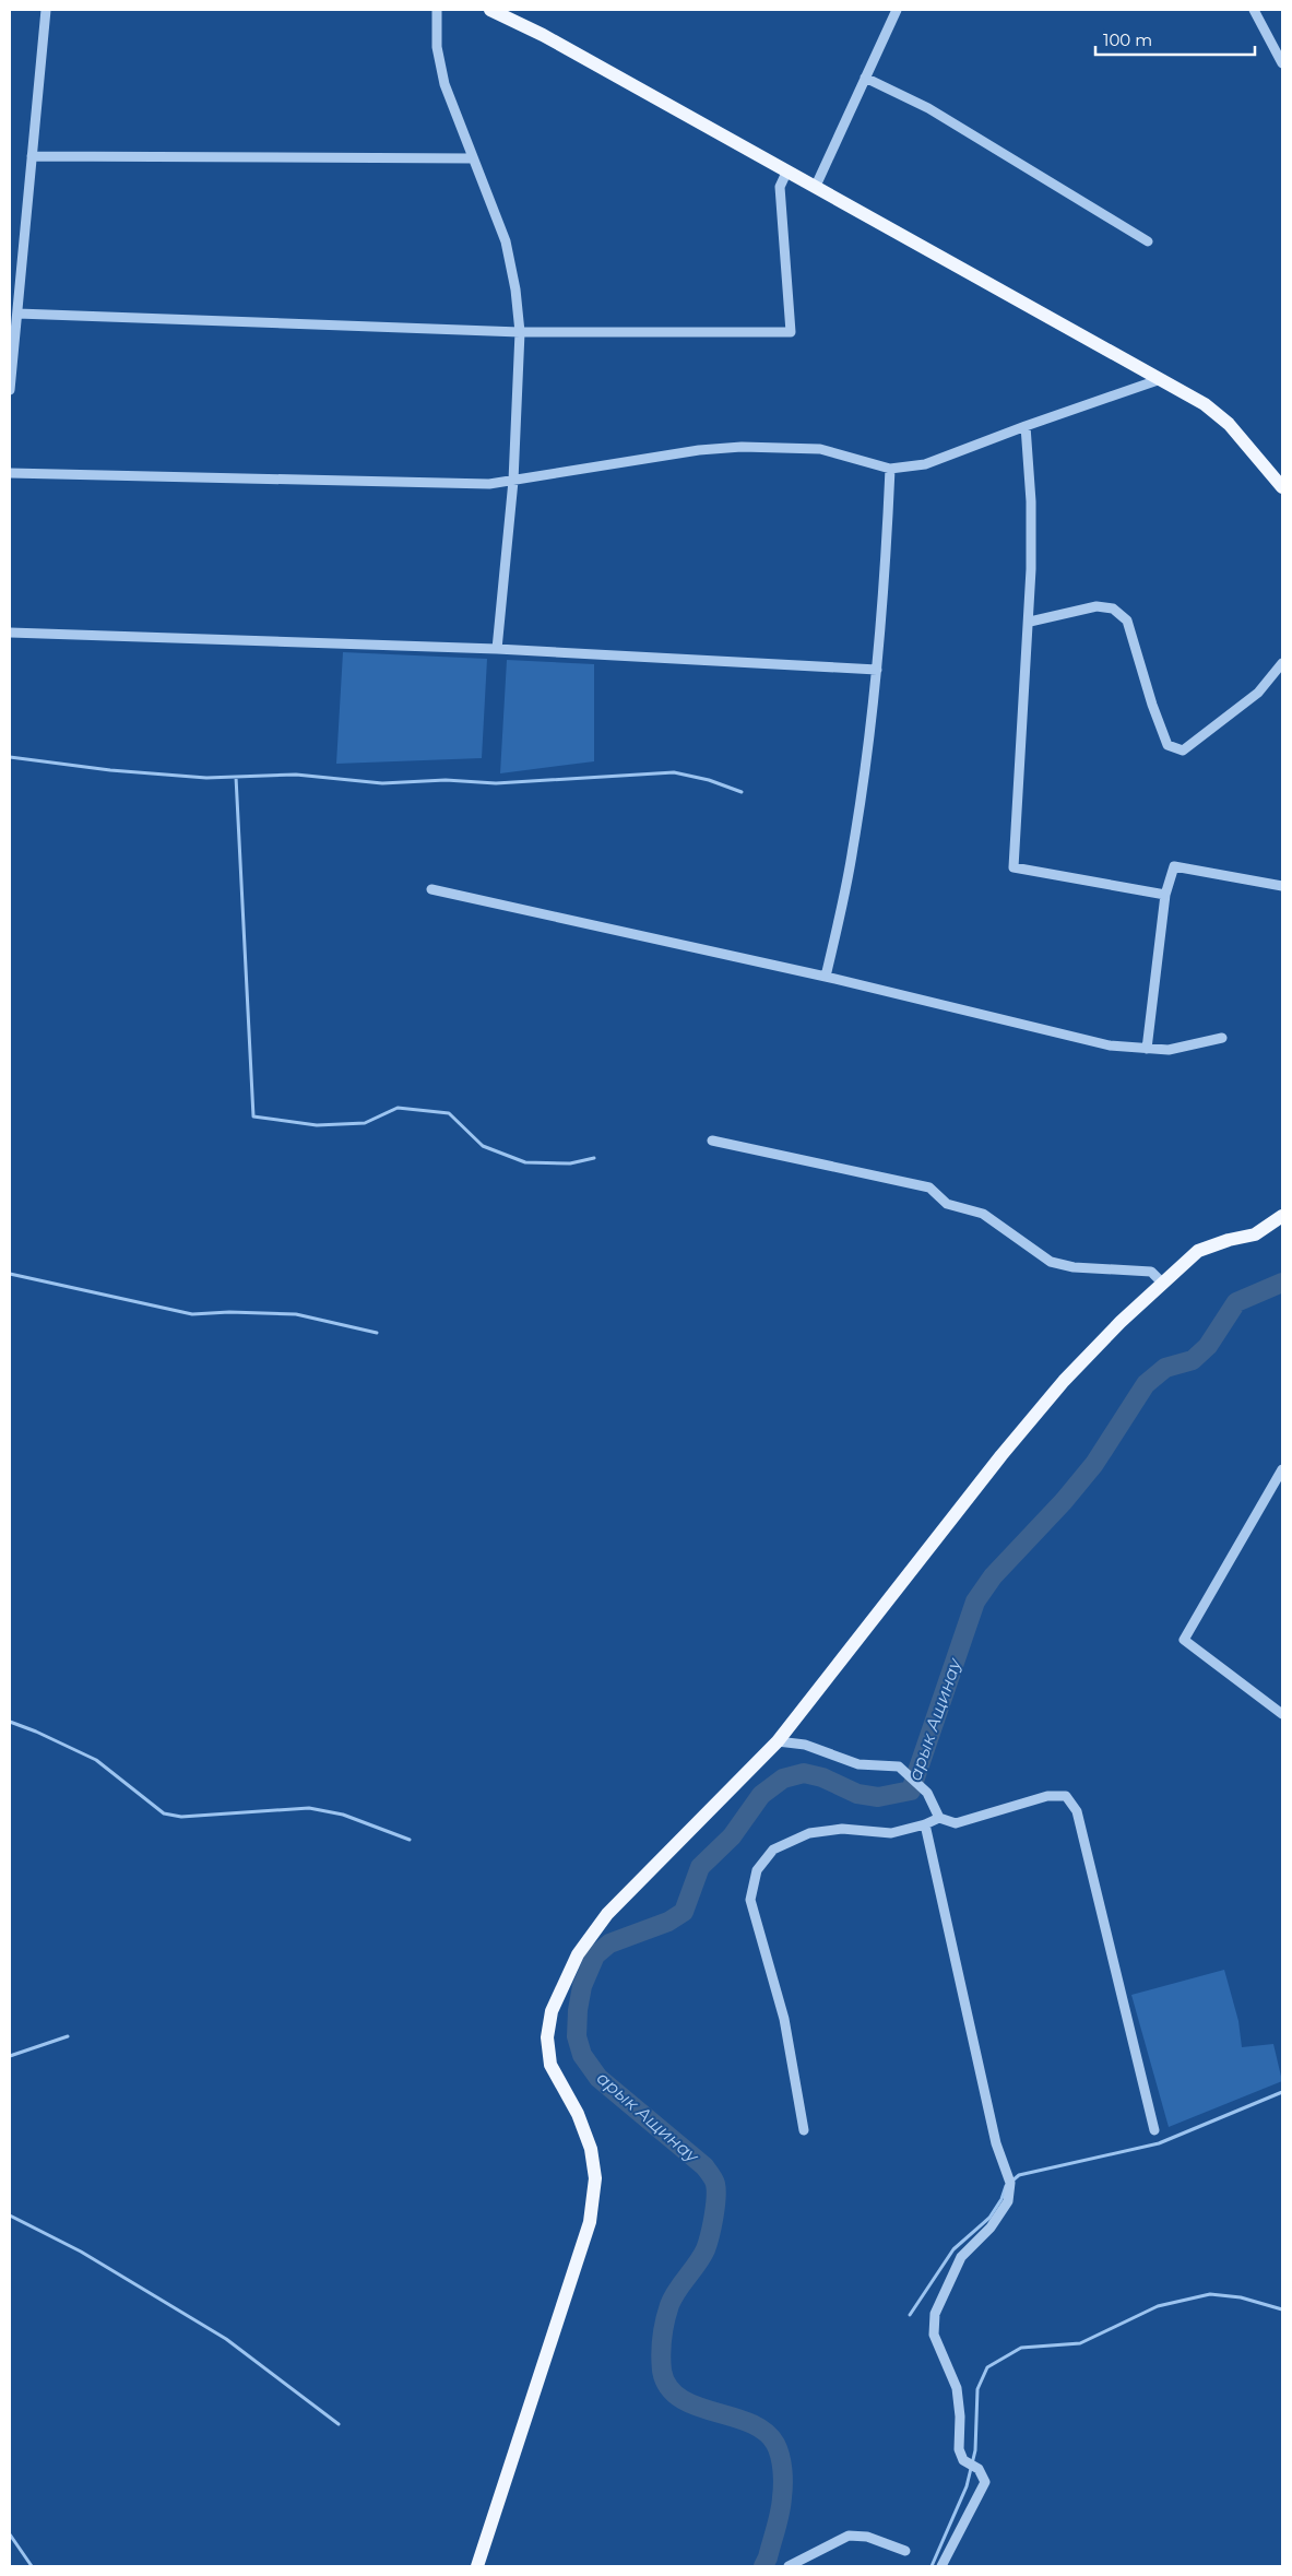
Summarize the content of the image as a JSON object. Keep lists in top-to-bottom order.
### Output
{
  "water": ["арык Ащинау"],
  "scale_bar": "100 m"
}
